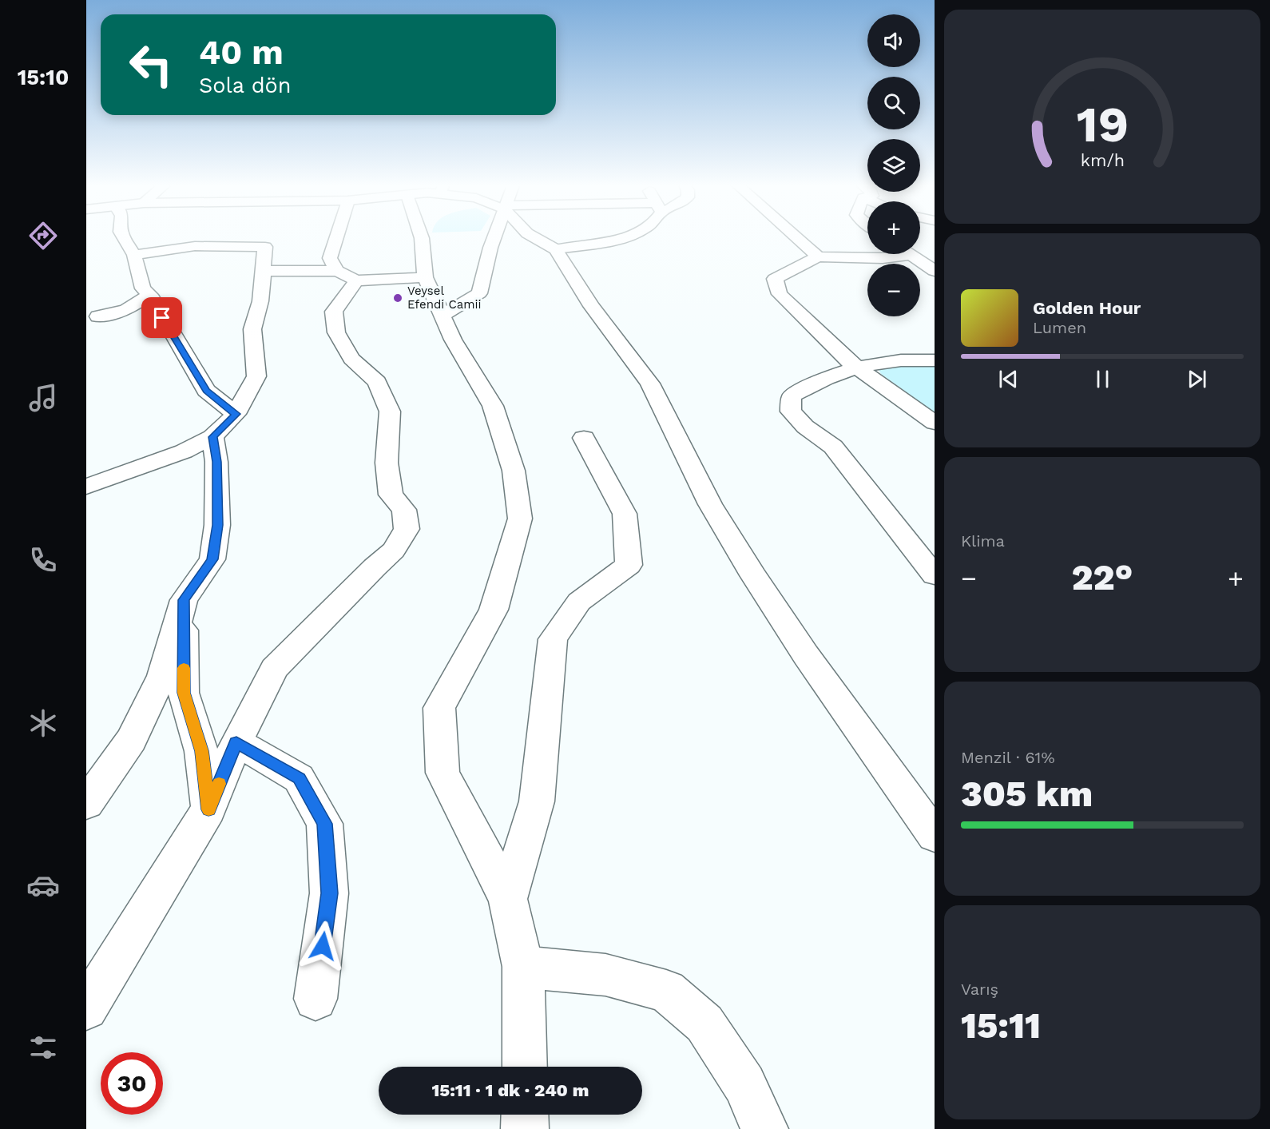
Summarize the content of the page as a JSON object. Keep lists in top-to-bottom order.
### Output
{
  "places": ["Veysel Efendi Camii"],
  "page": {
    "tabs": "15:10",
    "map_buttons": ["+", "−"],
    "turn": ["40 m", "Sola dön"],
    "song": ["Golden Hour", "Lumen"],
    "tile": [
      "Klima",
      ["Menzil · 61%", "305 km"],
      ["Varış", "15:11"]
    ],
    "heat": ["−", "22°", "+"],
    "limit": "30",
    "trip": "15:11 · 1 dk · 240 m",
    "gauge": ["19", "km/h"]
  }
}
